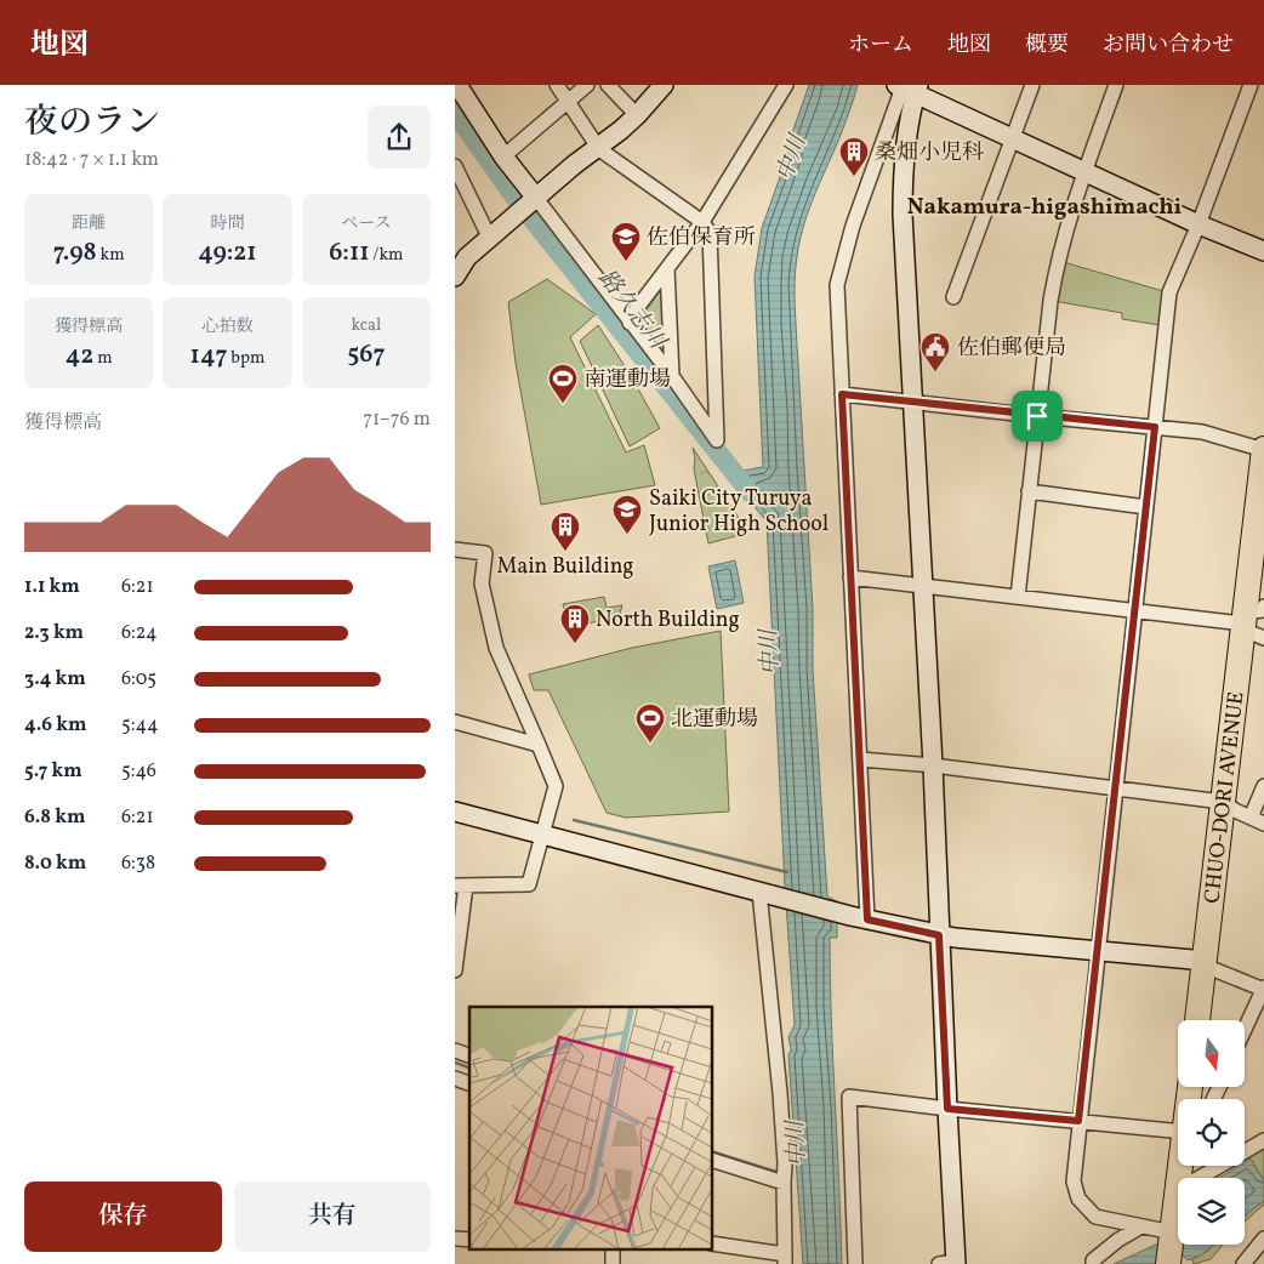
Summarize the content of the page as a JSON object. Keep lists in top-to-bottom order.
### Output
{
  "streets": {
    "highway": ["CHUO-DORI AVENUE"]
  },
  "districts": ["Nakamura-higashimachi"],
  "water": ["中川", "路久志川"],
  "places": {
    "building": ["桑畑小児科", "Main Building", "North Building"],
    "school or university": ["佐伯保育所", "Saiki City Turuya Junior High School"],
    "public building": ["佐伯郵便局"],
    "sports": ["南運動場", "北運動場"]
  },
  "north": "bottom",
  "page": {
    "header": "地図",
    "nav": [
      "ホーム",
      "地図",
      "概要",
      "お問い合わせ"
    ],
    "heading": ["夜のラン", "18:42 · 7 × 1.1 km"],
    "stats": [
      ["距離", "7.98 km"],
      ["時間", "49:21"],
      ["ペース", "6:11 /km"],
      ["獲得標高", "42 m"],
      ["心拍数", "147 bpm"],
      ["kcal", "567"]
    ],
    "chart": ["獲得標高", "71–76 m"],
    "list": [
      {
        "name": "1.1 km",
        "note": "6:21"
      },
      {
        "name": "2.3 km",
        "note": "6:24"
      },
      {
        "name": "3.4 km",
        "note": "6:05"
      },
      {
        "name": "4.6 km",
        "note": "5:44"
      },
      {
        "name": "5.7 km",
        "note": "5:46"
      },
      {
        "name": "6.8 km",
        "note": "6:21"
      },
      {
        "name": "8.0 km",
        "note": "6:38"
      }
    ],
    "buttons": ["保存", "共有"]
  }
}
